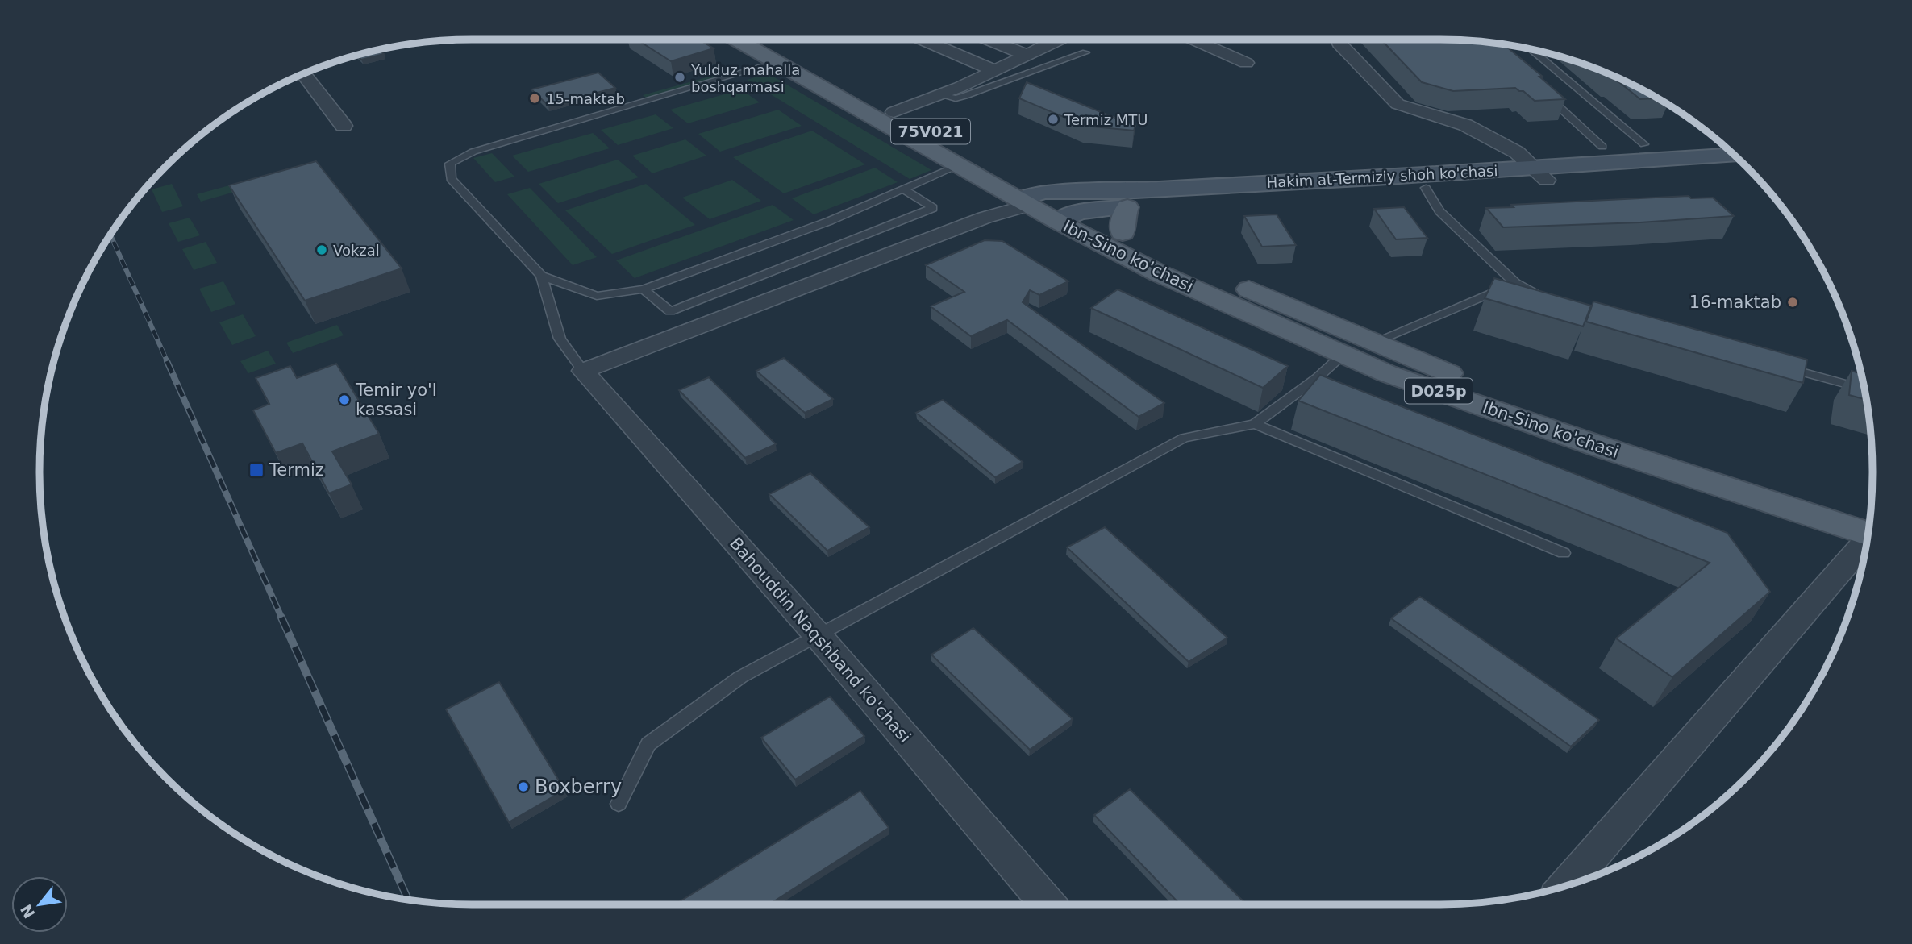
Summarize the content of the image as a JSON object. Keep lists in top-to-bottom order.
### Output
{
  "streets": {
    "main road": [
      "75V021",
      "Hakim at-Termiziy shoh ko'chasi",
      "Ibn-Sino ko'chasi",
      "D025p"
    ],
    "street": ["Bahouddin Naqshband ko'chasi"]
  },
  "crossings": [
    ["75V021", "Hakim at-Termiziy shoh ko'chasi"],
    ["75V021", "Ibn-Sino ko'chasi"],
    ["Hakim at-Termiziy shoh ko'chasi", "Ibn-Sino ko'chasi"]
  ],
  "places": {
    "other": [
      "Yulduz mahalla boshqarmasi",
      "15-maktab",
      "Termiz MTU",
      "Vokzal",
      "16-maktab",
      "Temir yo'l kassasi",
      "Boxberry"
    ],
    "transit": ["Termiz"]
  },
  "north": "bottom left"
}
